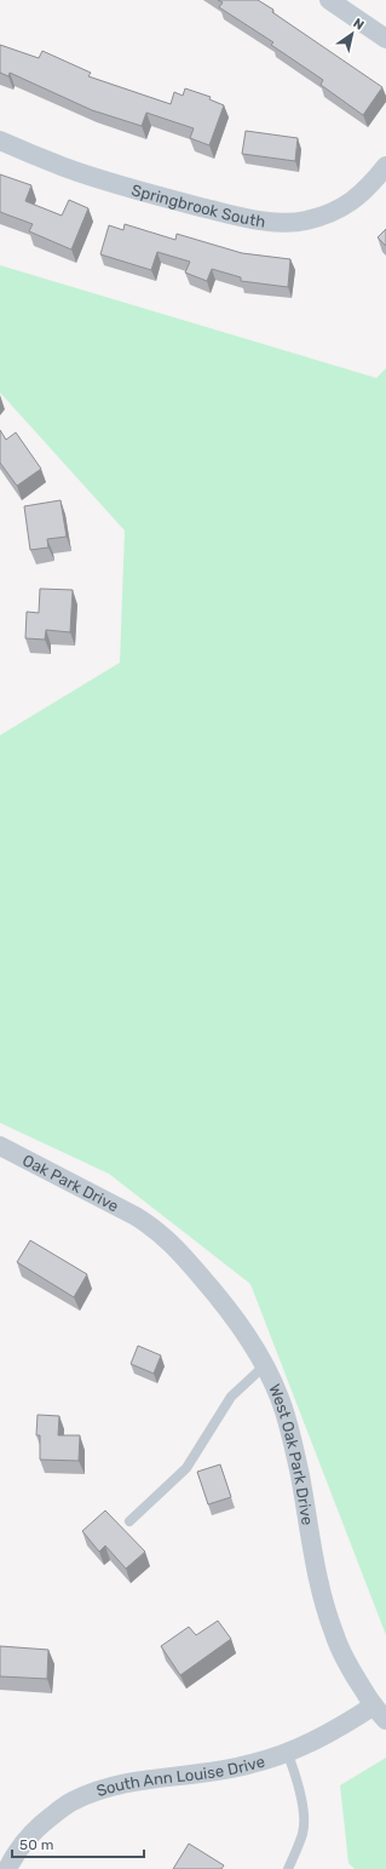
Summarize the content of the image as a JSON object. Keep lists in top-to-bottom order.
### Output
{
  "streets": {
    "street": [
      "Springbrook South",
      "Oak Park Drive",
      "West Oak Park Drive",
      "South Ann Louise Drive"
    ]
  },
  "crossings": [
    ["Oak Park Drive", "West Oak Park Drive"],
    ["West Oak Park Drive", "South Ann Louise Drive"]
  ],
  "scale_bar": "50 m",
  "north": "top right"
}
